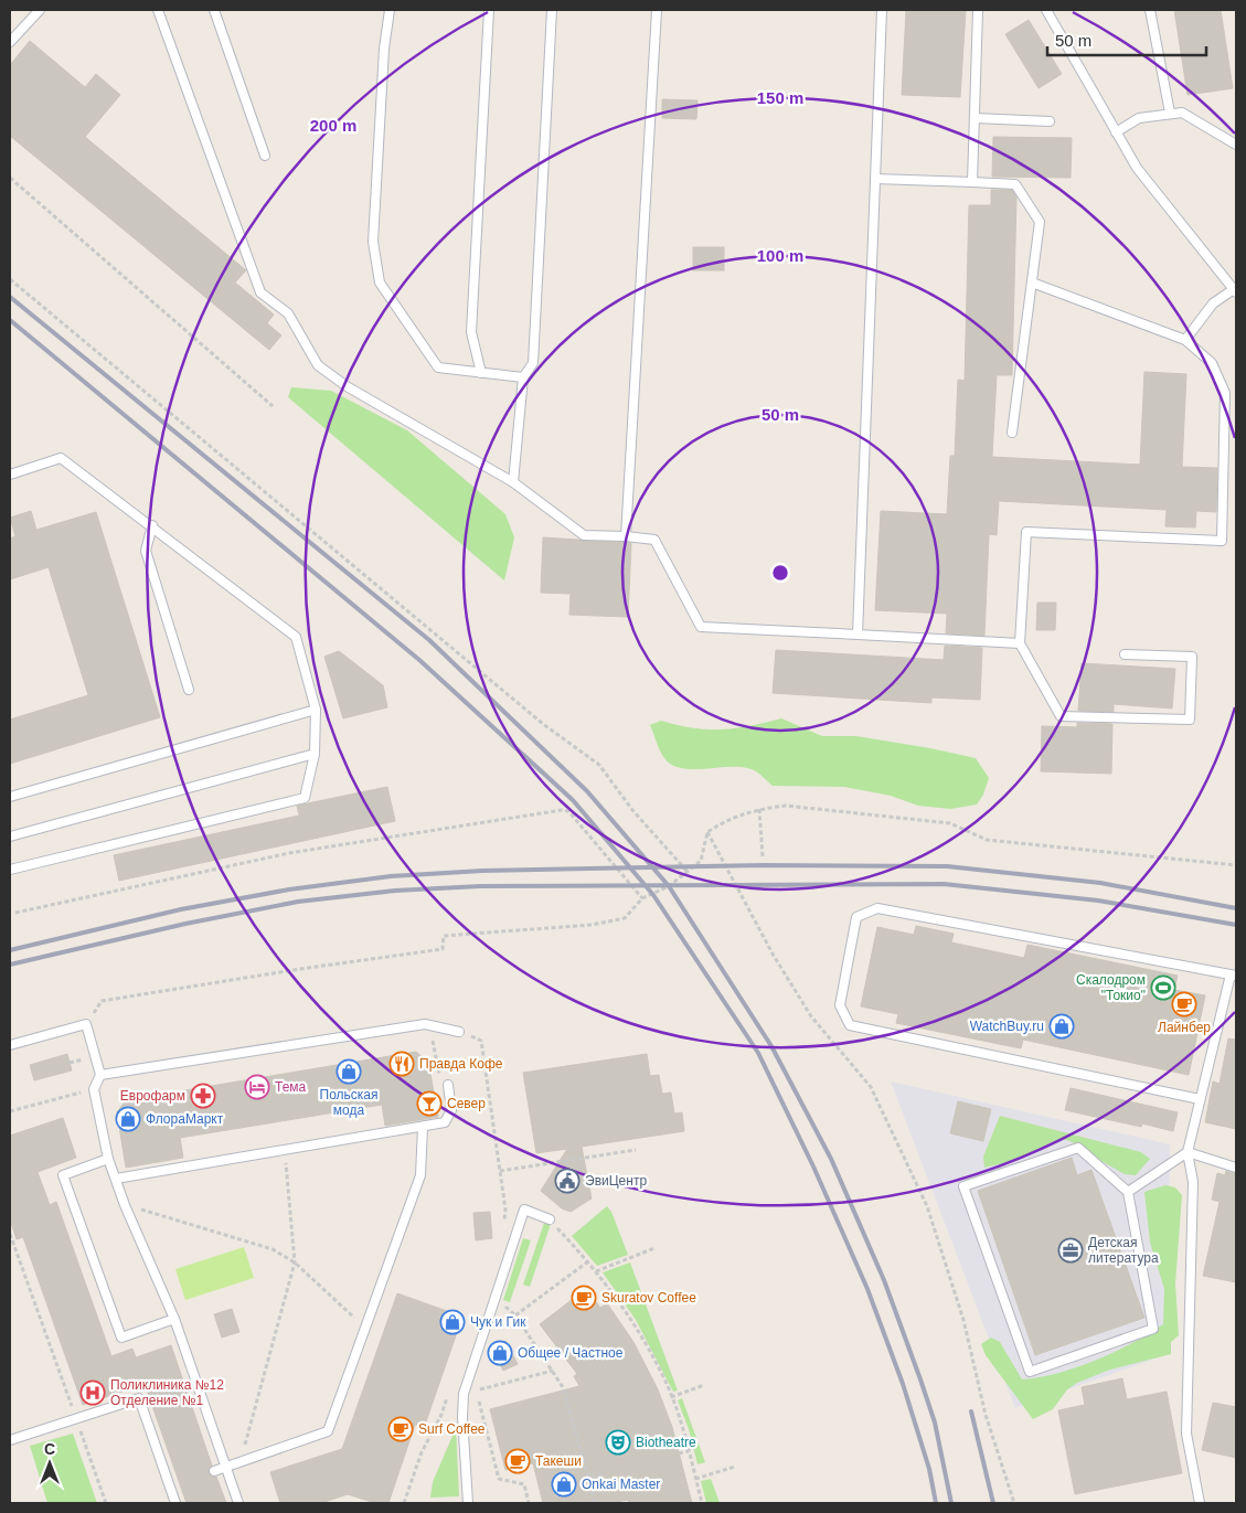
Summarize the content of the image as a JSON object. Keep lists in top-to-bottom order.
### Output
{
  "places": {
    "sports": ["Скалодром \"Токио\""],
    "cafe": [
      "Лайнбер",
      "Skuratov Coffee",
      "Surf Coffee",
      "Такеши"
    ],
    "shop": [
      "WatchBuy.ru",
      "Польская мода",
      "ФлораМаркт",
      "Чук и Гик",
      "Общее / Частное",
      "Onkai Master"
    ],
    "restaurant": ["Правда Кофе"],
    "hotel": ["Тема"],
    "pharmacy": ["Еврофарм"],
    "bar": ["Север"],
    "public building": ["ЭвиЦентр"],
    "office": ["Детская литература"],
    "hospital": ["Поликлиника №12 Отделение №1"],
    "theatre": ["Biotheatre"]
  },
  "scale_bar": "50 m",
  "north": "top",
  "rings": [
    "150 m",
    "200 m",
    "100 m",
    "50 m"
  ]
}
